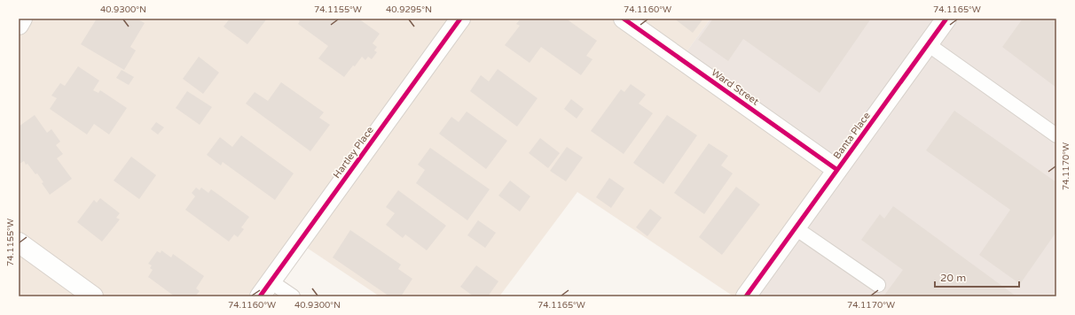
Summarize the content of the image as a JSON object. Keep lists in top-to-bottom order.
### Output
{
  "streets": {
    "street": ["Ward Street", "Banta Place", "Hartley Place"]
  },
  "crossings": [
    ["Ward Street", "Banta Place"]
  ],
  "scale_bar": "20 m",
  "coordinates": [
    "40.9300°N",
    "74.1155°W",
    "40.9295°N",
    "74.1160°W",
    "74.1165°W",
    "74.1170°W"
  ]
}
